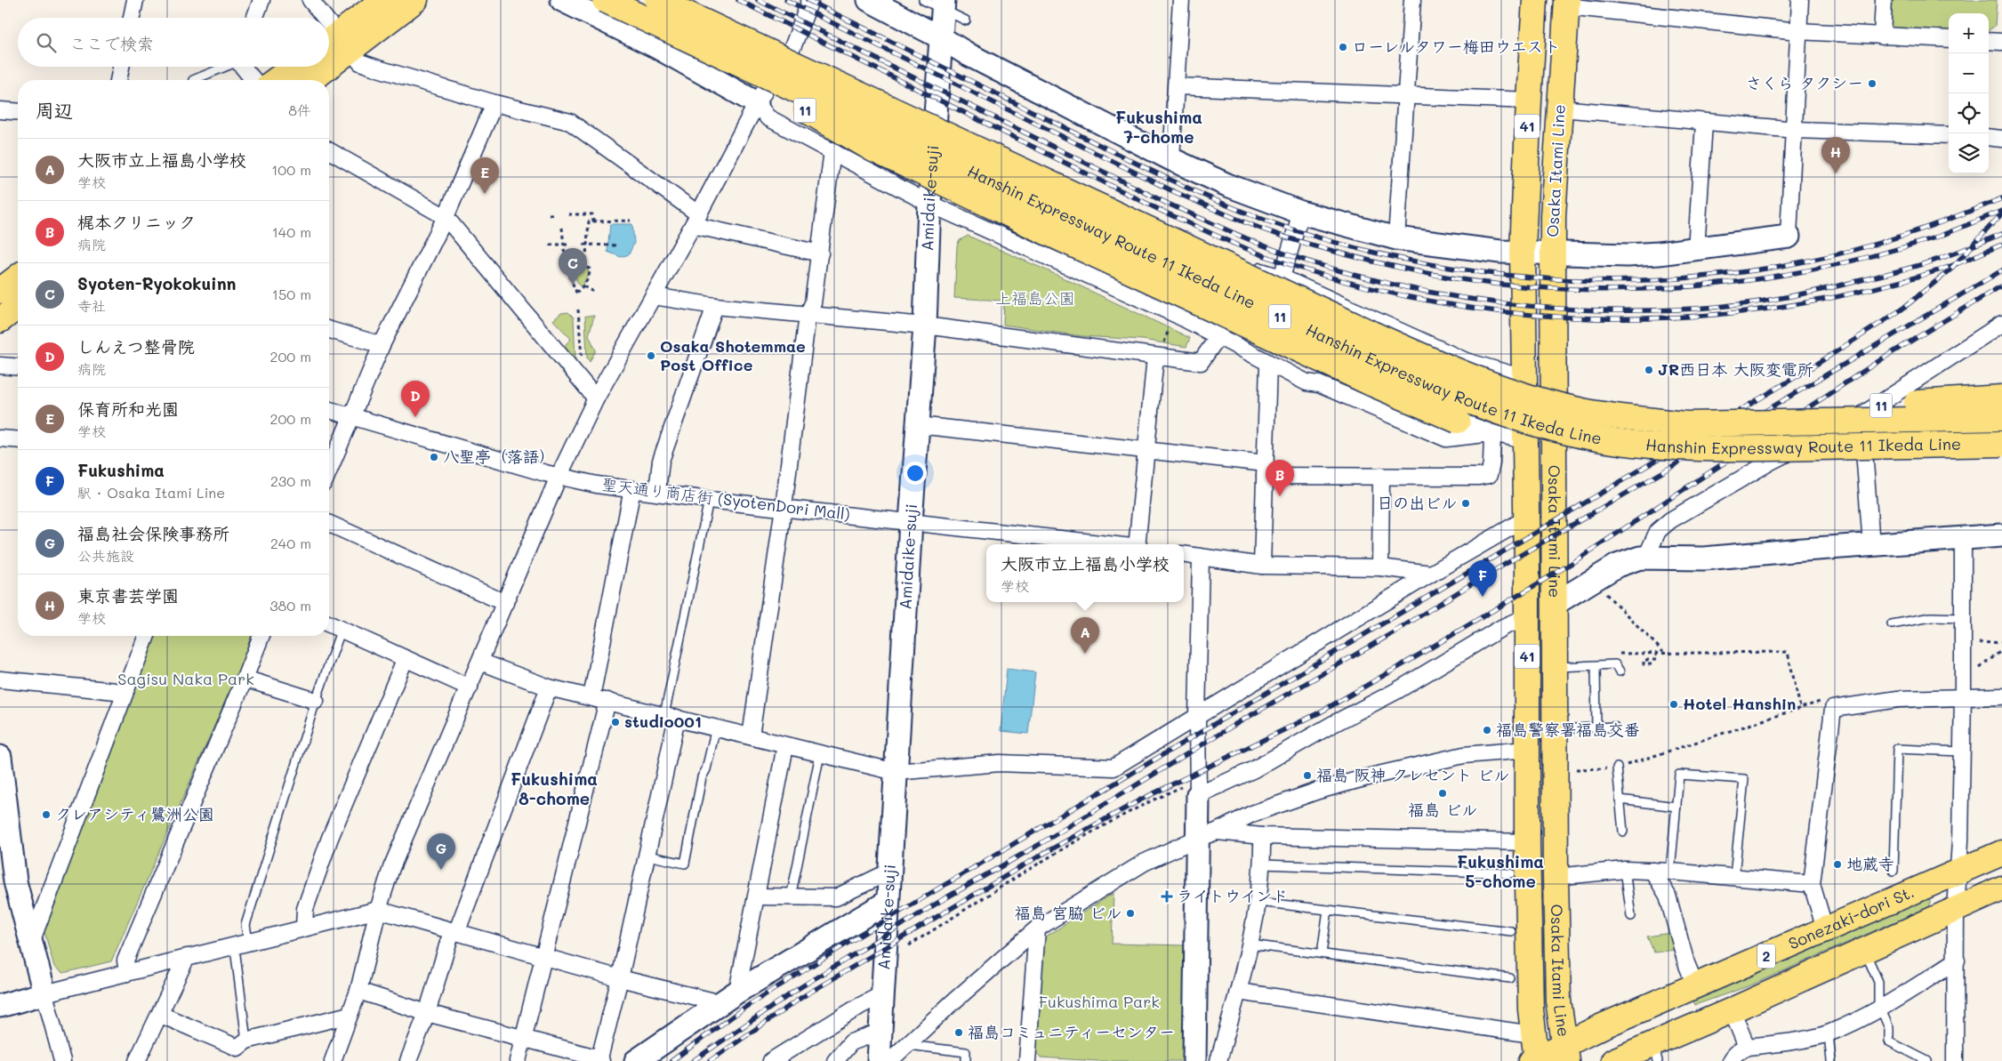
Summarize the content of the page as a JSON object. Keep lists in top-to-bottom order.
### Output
{
  "streets": {
    "main road": [
      "11",
      "41",
      "Osaka Itami Line",
      "Hanshin Expressway Route 11 Ikeda Line",
      "Sonezaki-dori St.",
      "2"
    ],
    "street": ["Amidaike-suji", "聖天通り商店街 (SyotenDori Mall)"]
  },
  "crossings": [
    ["11", "Hanshin Expressway Route 11 Ikeda Line"],
    ["Osaka Itami Line", "Sonezaki-dori St."],
    ["Amidaike-suji", "聖天通り商店街 (SyotenDori Mall)"]
  ],
  "districts": ["Fukushima 7-chome", "Fukushima 8-chome", "Fukushima 5-chome"],
  "parks": ["上福島公園", "Sagisu Naka Park", "Fukushima Park"],
  "places": {
    "other": [
      "ローレルタワー梅田ウエスト",
      "さくら タクシー",
      "Osaka Shotemmae Post Office",
      "JR西日本 大阪変電所",
      "八聖亭（落語）",
      "日の出ビル",
      "Hotel Hanshin",
      "studio001",
      "福島警察署福島交番",
      "福島 阪神 クレセント ビル",
      "福島 ビル",
      "クレアシティ鷺洲公園",
      "地蔵寺",
      "福島 宮脇 ビル",
      "福島コミュニティーセンター"
    ],
    "health": ["ライトウインド"]
  },
  "page": {
    "map_buttons": ["+", "−"],
    "search": "ここで検索",
    "heading": ["周辺", "8件"],
    "pins": [
      "H",
      "E",
      "C",
      "D",
      "B",
      "F",
      "A",
      "G"
    ],
    "list": [
      {
        "mark": "A",
        "name": "大阪市立上福島小学校",
        "note": "学校",
        "value": "100 m"
      },
      {
        "mark": "B",
        "name": "梶本クリニック",
        "note": "病院",
        "value": "140 m"
      },
      {
        "mark": "C",
        "name": "Syoten-Ryokokuinn",
        "note": "寺社",
        "value": "150 m"
      },
      {
        "mark": "D",
        "name": "しんえつ整骨院",
        "note": "病院",
        "value": "200 m"
      },
      {
        "mark": "E",
        "name": "保育所和光園",
        "note": "学校",
        "value": "200 m"
      },
      {
        "mark": "F",
        "name": "Fukushima",
        "note": "駅 · Osaka Itami Line",
        "value": "230 m"
      },
      {
        "mark": "G",
        "name": "福島社会保険事務所",
        "note": "公共施設",
        "value": "240 m"
      },
      {
        "mark": "H",
        "name": "東京書芸学園",
        "note": "学校",
        "value": "380 m"
      }
    ],
    "popup": ["大阪市立上福島小学校", "学校"]
  }
}
